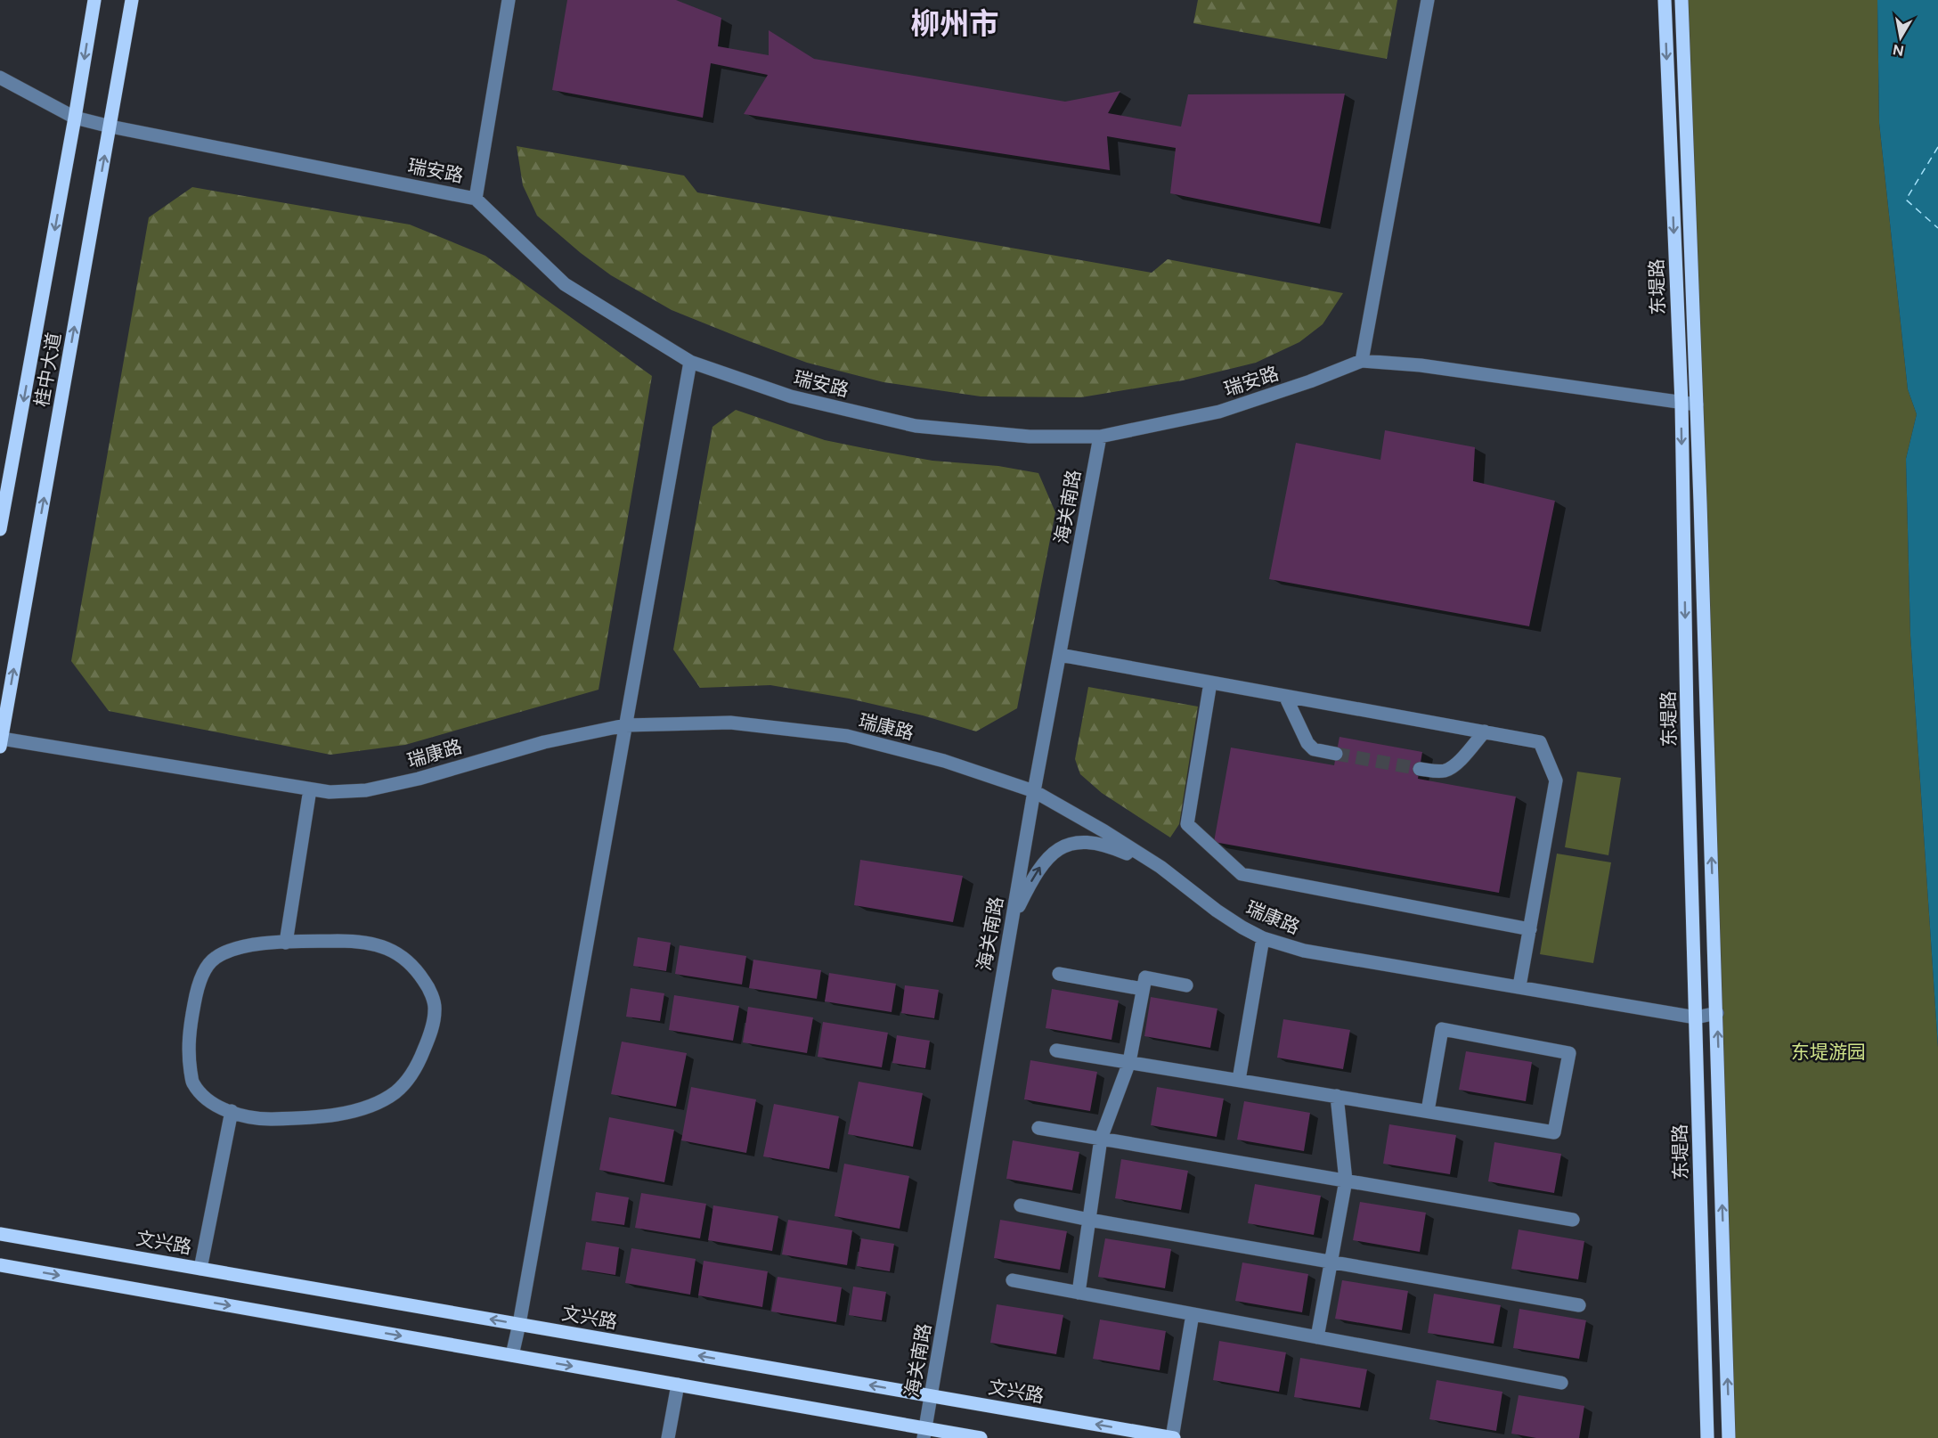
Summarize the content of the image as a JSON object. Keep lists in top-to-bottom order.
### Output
{
  "streets": {
    "main road": ["东堤路", "桂中大道", "文兴路"],
    "street": ["瑞安路", "海关南路", "瑞康路"]
  },
  "crossings": [
    ["瑞安路", "东堤路"],
    ["瑞安路", "桂中大道"],
    ["瑞安路", "海关南路"],
    ["东堤路", "瑞康路"],
    ["桂中大道", "瑞康路"],
    ["海关南路", "瑞康路"],
    ["海关南路", "文兴路"]
  ],
  "districts": ["柳州市"],
  "parks": ["东堤游园"],
  "north": "bottom"
}
